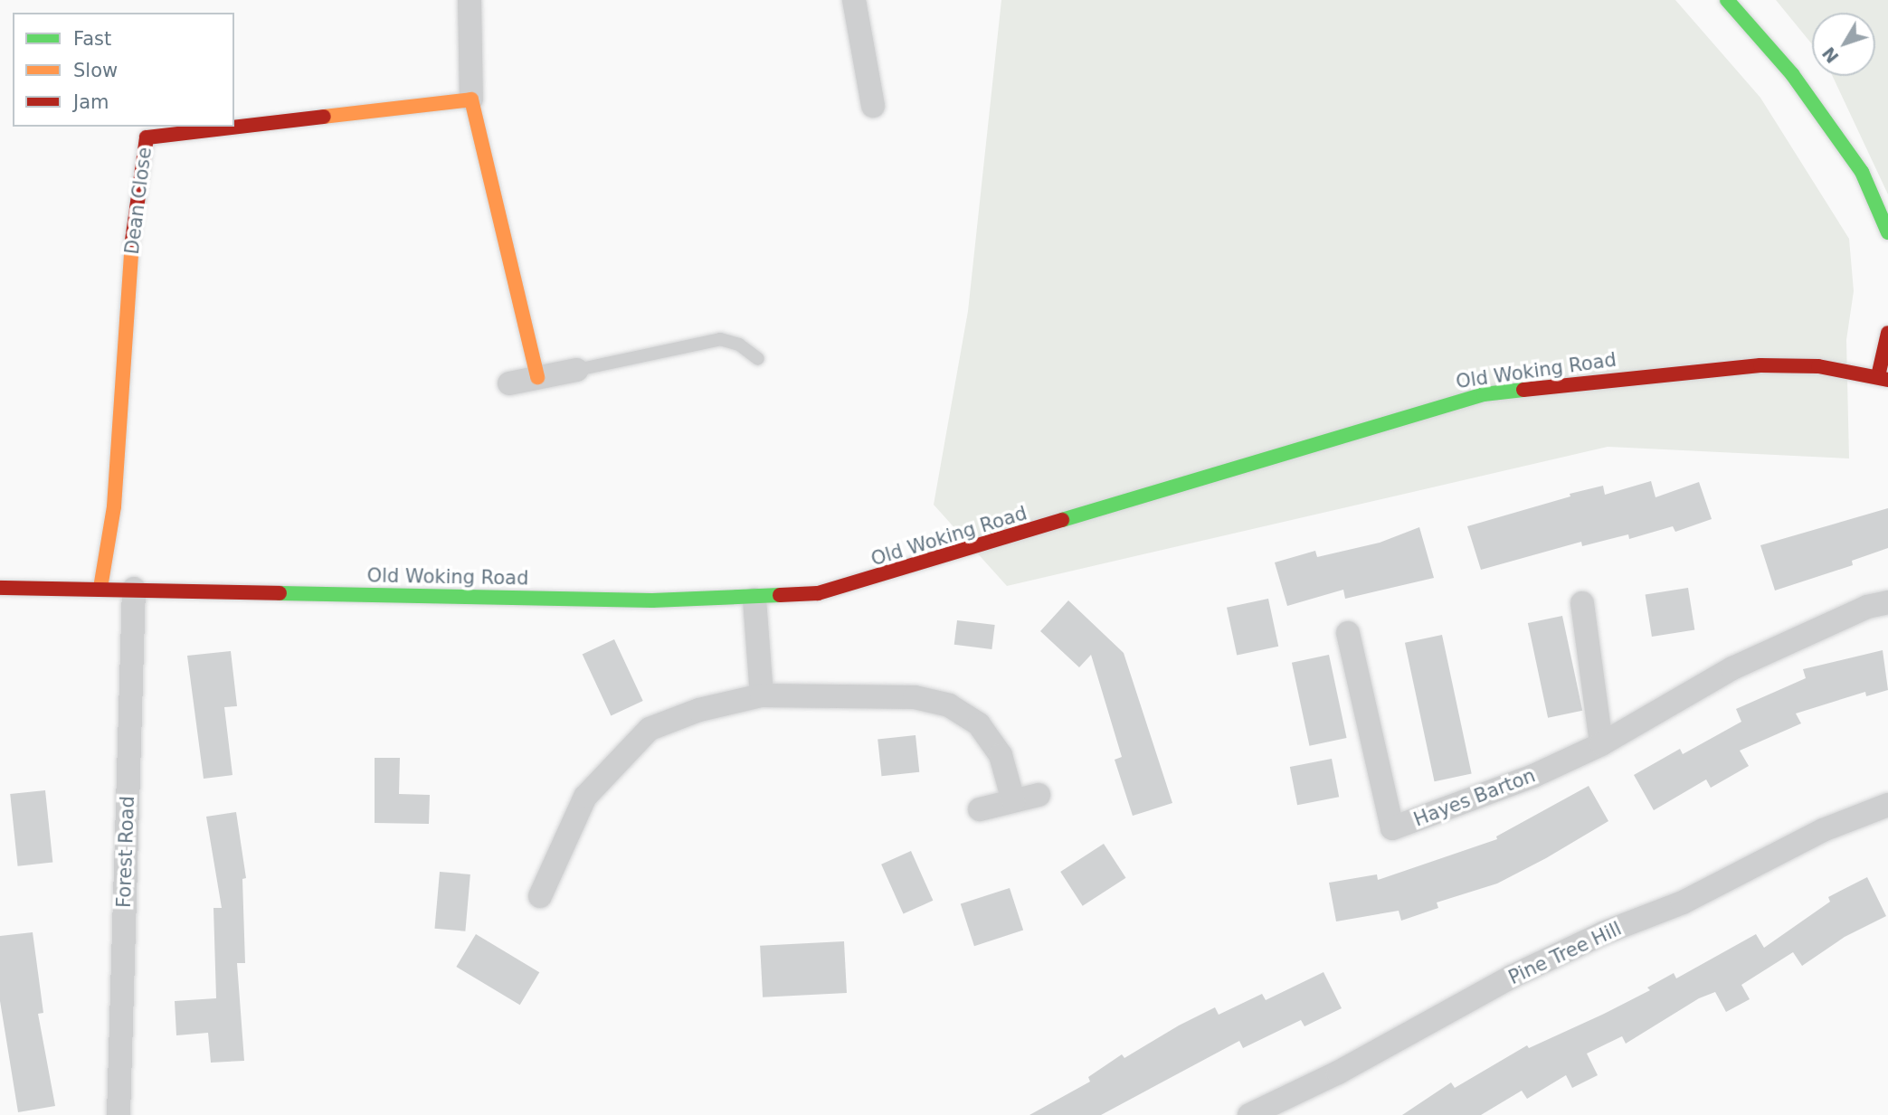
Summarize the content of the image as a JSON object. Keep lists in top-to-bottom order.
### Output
{
  "streets": {
    "main road": ["Dean Close", "Old Woking Road"],
    "street": ["Hayes Barton", "Forest Road", "Pine Tree Hill"]
  },
  "crossings": [
    ["Dean Close", "Old Woking Road"],
    ["Old Woking Road", "Forest Road"]
  ],
  "legend": ["Fast", "Slow", "Jam"],
  "north": "bottom left"
}
